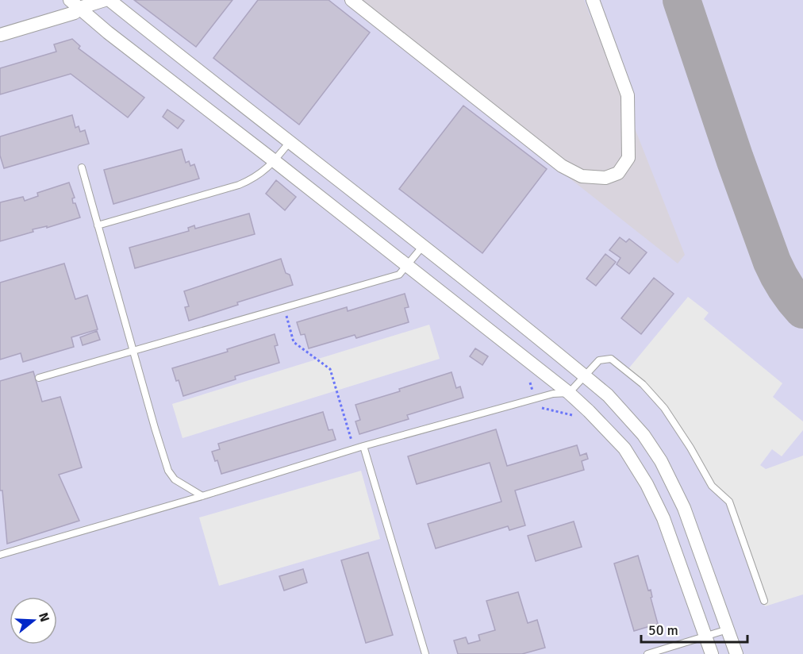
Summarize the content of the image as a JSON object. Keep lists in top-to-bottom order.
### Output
{
  "scale_bar": "50 m",
  "north": "right"
}
